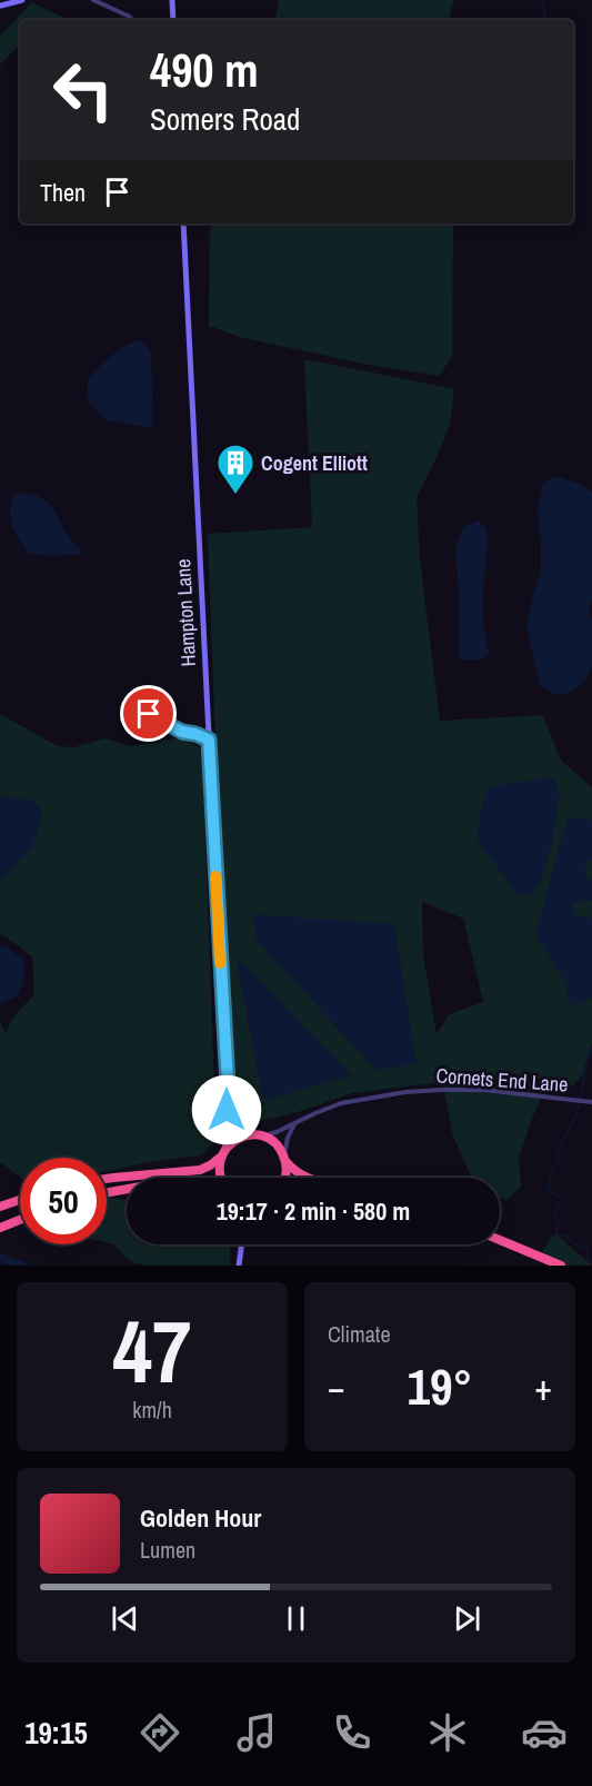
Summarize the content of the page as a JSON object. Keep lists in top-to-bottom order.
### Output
{
  "streets": {
    "main road": ["Hampton Lane"],
    "street": ["Cornets End Lane"]
  },
  "crossings": [
    ["Hampton Lane", "Cornets End Lane"]
  ],
  "places": {
    "building": ["Cogent Elliott"]
  },
  "page": {
    "turn": ["490 m", "Somers Road"],
    "then": "Then",
    "limit": "50",
    "trip": "19:17 · 2 min · 580 m",
    "tile": [
      ["47", "km/h"],
      "Climate"
    ],
    "heat": ["−", "19°", "+"],
    "song": ["Golden Hour", "Lumen"],
    "tabs": "19:15"
  }
}
